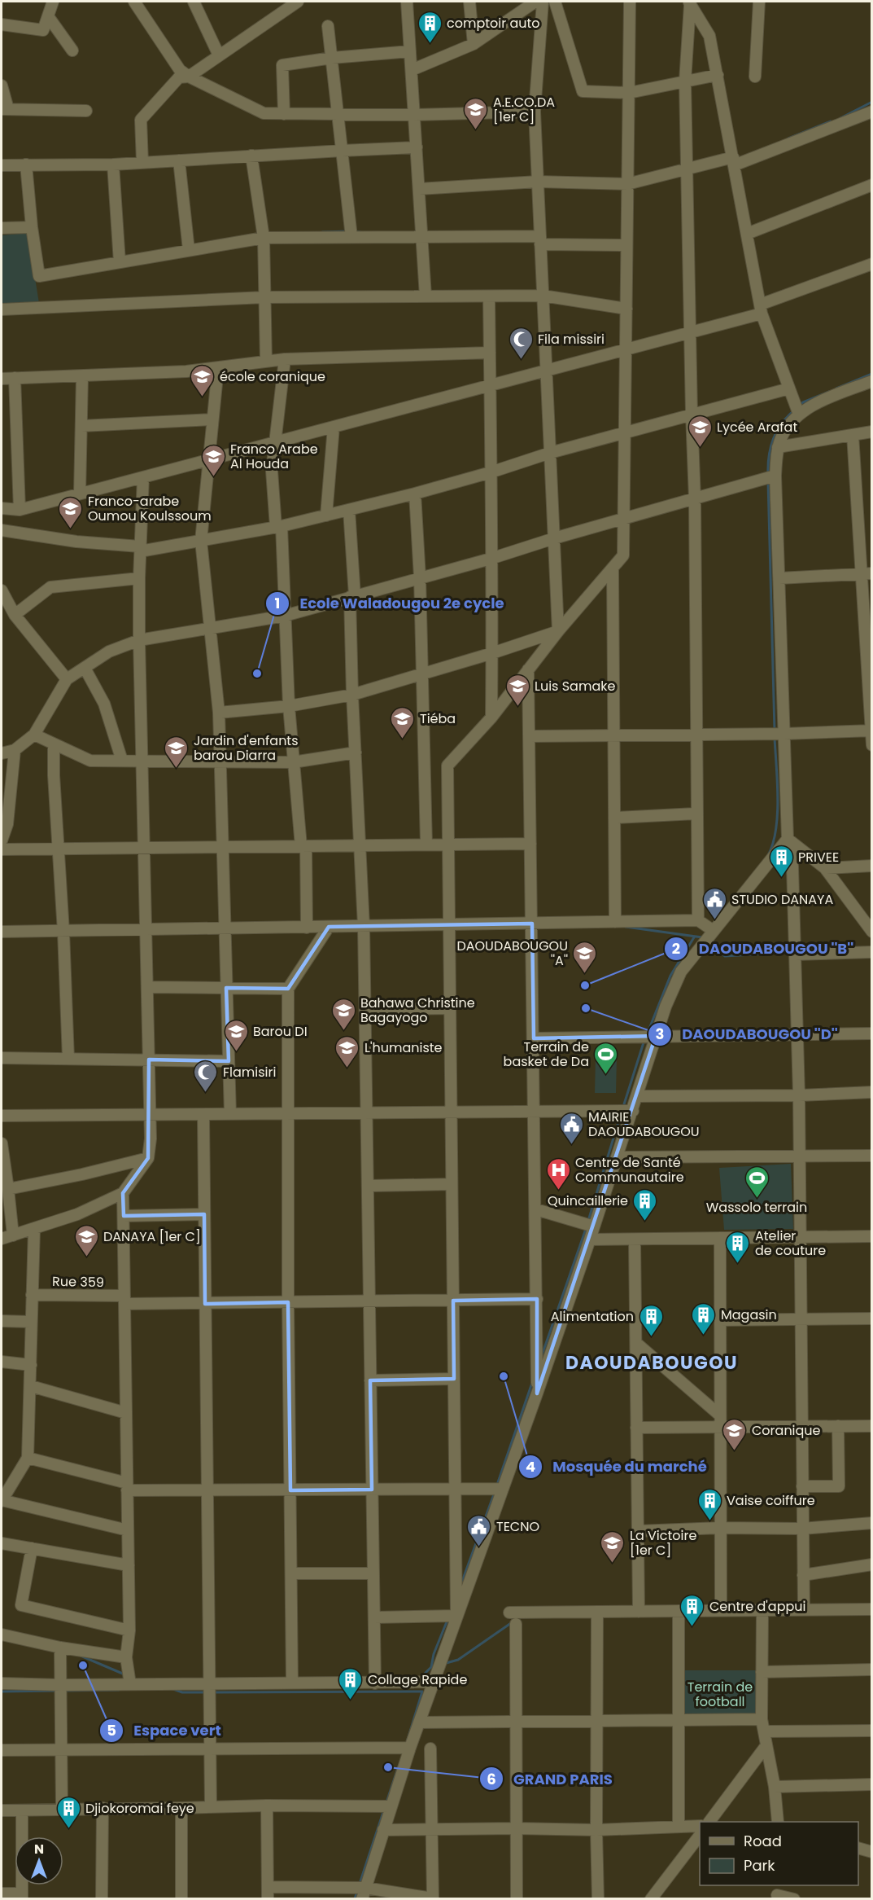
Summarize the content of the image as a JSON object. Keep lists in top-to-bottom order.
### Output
{
  "streets": {
    "street": ["Rue 359"]
  },
  "districts": ["DAOUDABOUGOU"],
  "parks": ["Terrain de football"],
  "places": {
    "building": [
      "comptoir auto",
      "PRIVEE",
      "Quincaillerie",
      "Atelier de couture",
      "Magasin",
      "Alimentation",
      "Vaise coiffure",
      "Centre d'appui",
      "Collage Rapide",
      "Djiokoromai feye"
    ],
    "school or university": [
      "A.E.CO.DA [1er C]",
      "école coranique",
      "Lycée Arafat",
      "Franco Arabe Al Houda",
      "Franco-arabe Oumou Koulssoum",
      "Luis Samake",
      "Tiéba",
      "Jardin d'enfants barou Diarra",
      "DAOUDABOUGOU ''A''",
      "Bahawa Christine Bagayogo",
      "Barou DI",
      "L'humaniste",
      "DANAYA [1er C]",
      "Coranique",
      "La Victoire [1er C]"
    ],
    "mosque": ["Fila missiri", "Flamisiri"],
    "other": [
      "Ecole Waladougou 2e cycle",
      "DAOUDABOUGOU ''B''",
      "DAOUDABOUGOU ''D''",
      "Mosquée du marché",
      "Espace vert",
      "GRAND PARIS"
    ],
    "public building": ["STUDIO DANAYA", "MAIRIE DAOUDABOUGOU", "TECNO"],
    "sports": ["Terrain de basket de Da", "Wassolo terrain"],
    "hospital": ["Centre de Santé Communautaire"]
  },
  "legend": ["Road", "Park"],
  "north": "top"
}
